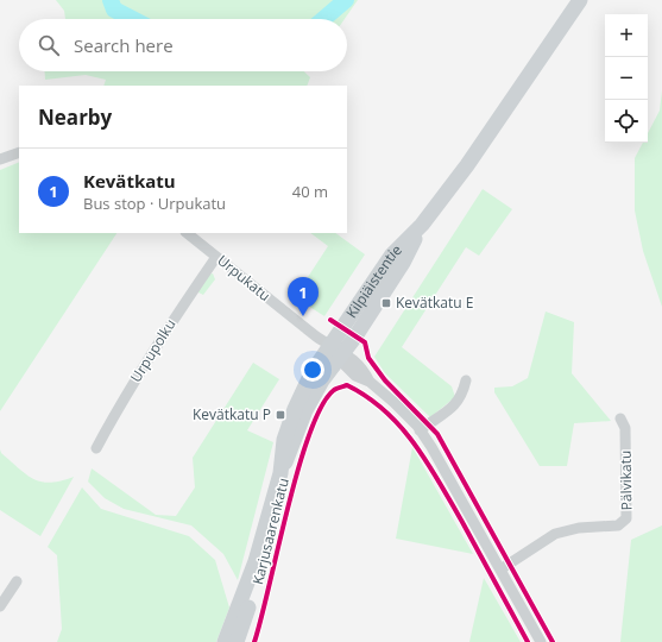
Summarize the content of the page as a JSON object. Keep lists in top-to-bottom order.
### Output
{
  "streets": {
    "street": [
      "Urpukatu",
      "Kilpiäistentie",
      "Urpupolku",
      "Pälvikatu"
    ],
    "cycle path": ["Karjusaarenkatu"]
  },
  "crossings": [
    ["Urpukatu", "Kilpiäistentie"],
    ["Urpukatu", "Urpupolku"]
  ],
  "places": {
    "transit": ["Kevätkatu E", "Kevätkatu P"]
  },
  "page": {
    "map_buttons": ["+", "−"],
    "search": "Search here",
    "heading": "Nearby",
    "list": [
      {
        "mark": "1",
        "name": "Kevätkatu",
        "note": "Bus stop · Urpukatu",
        "value": "40 m"
      }
    ],
    "pins": "1"
  }
}
